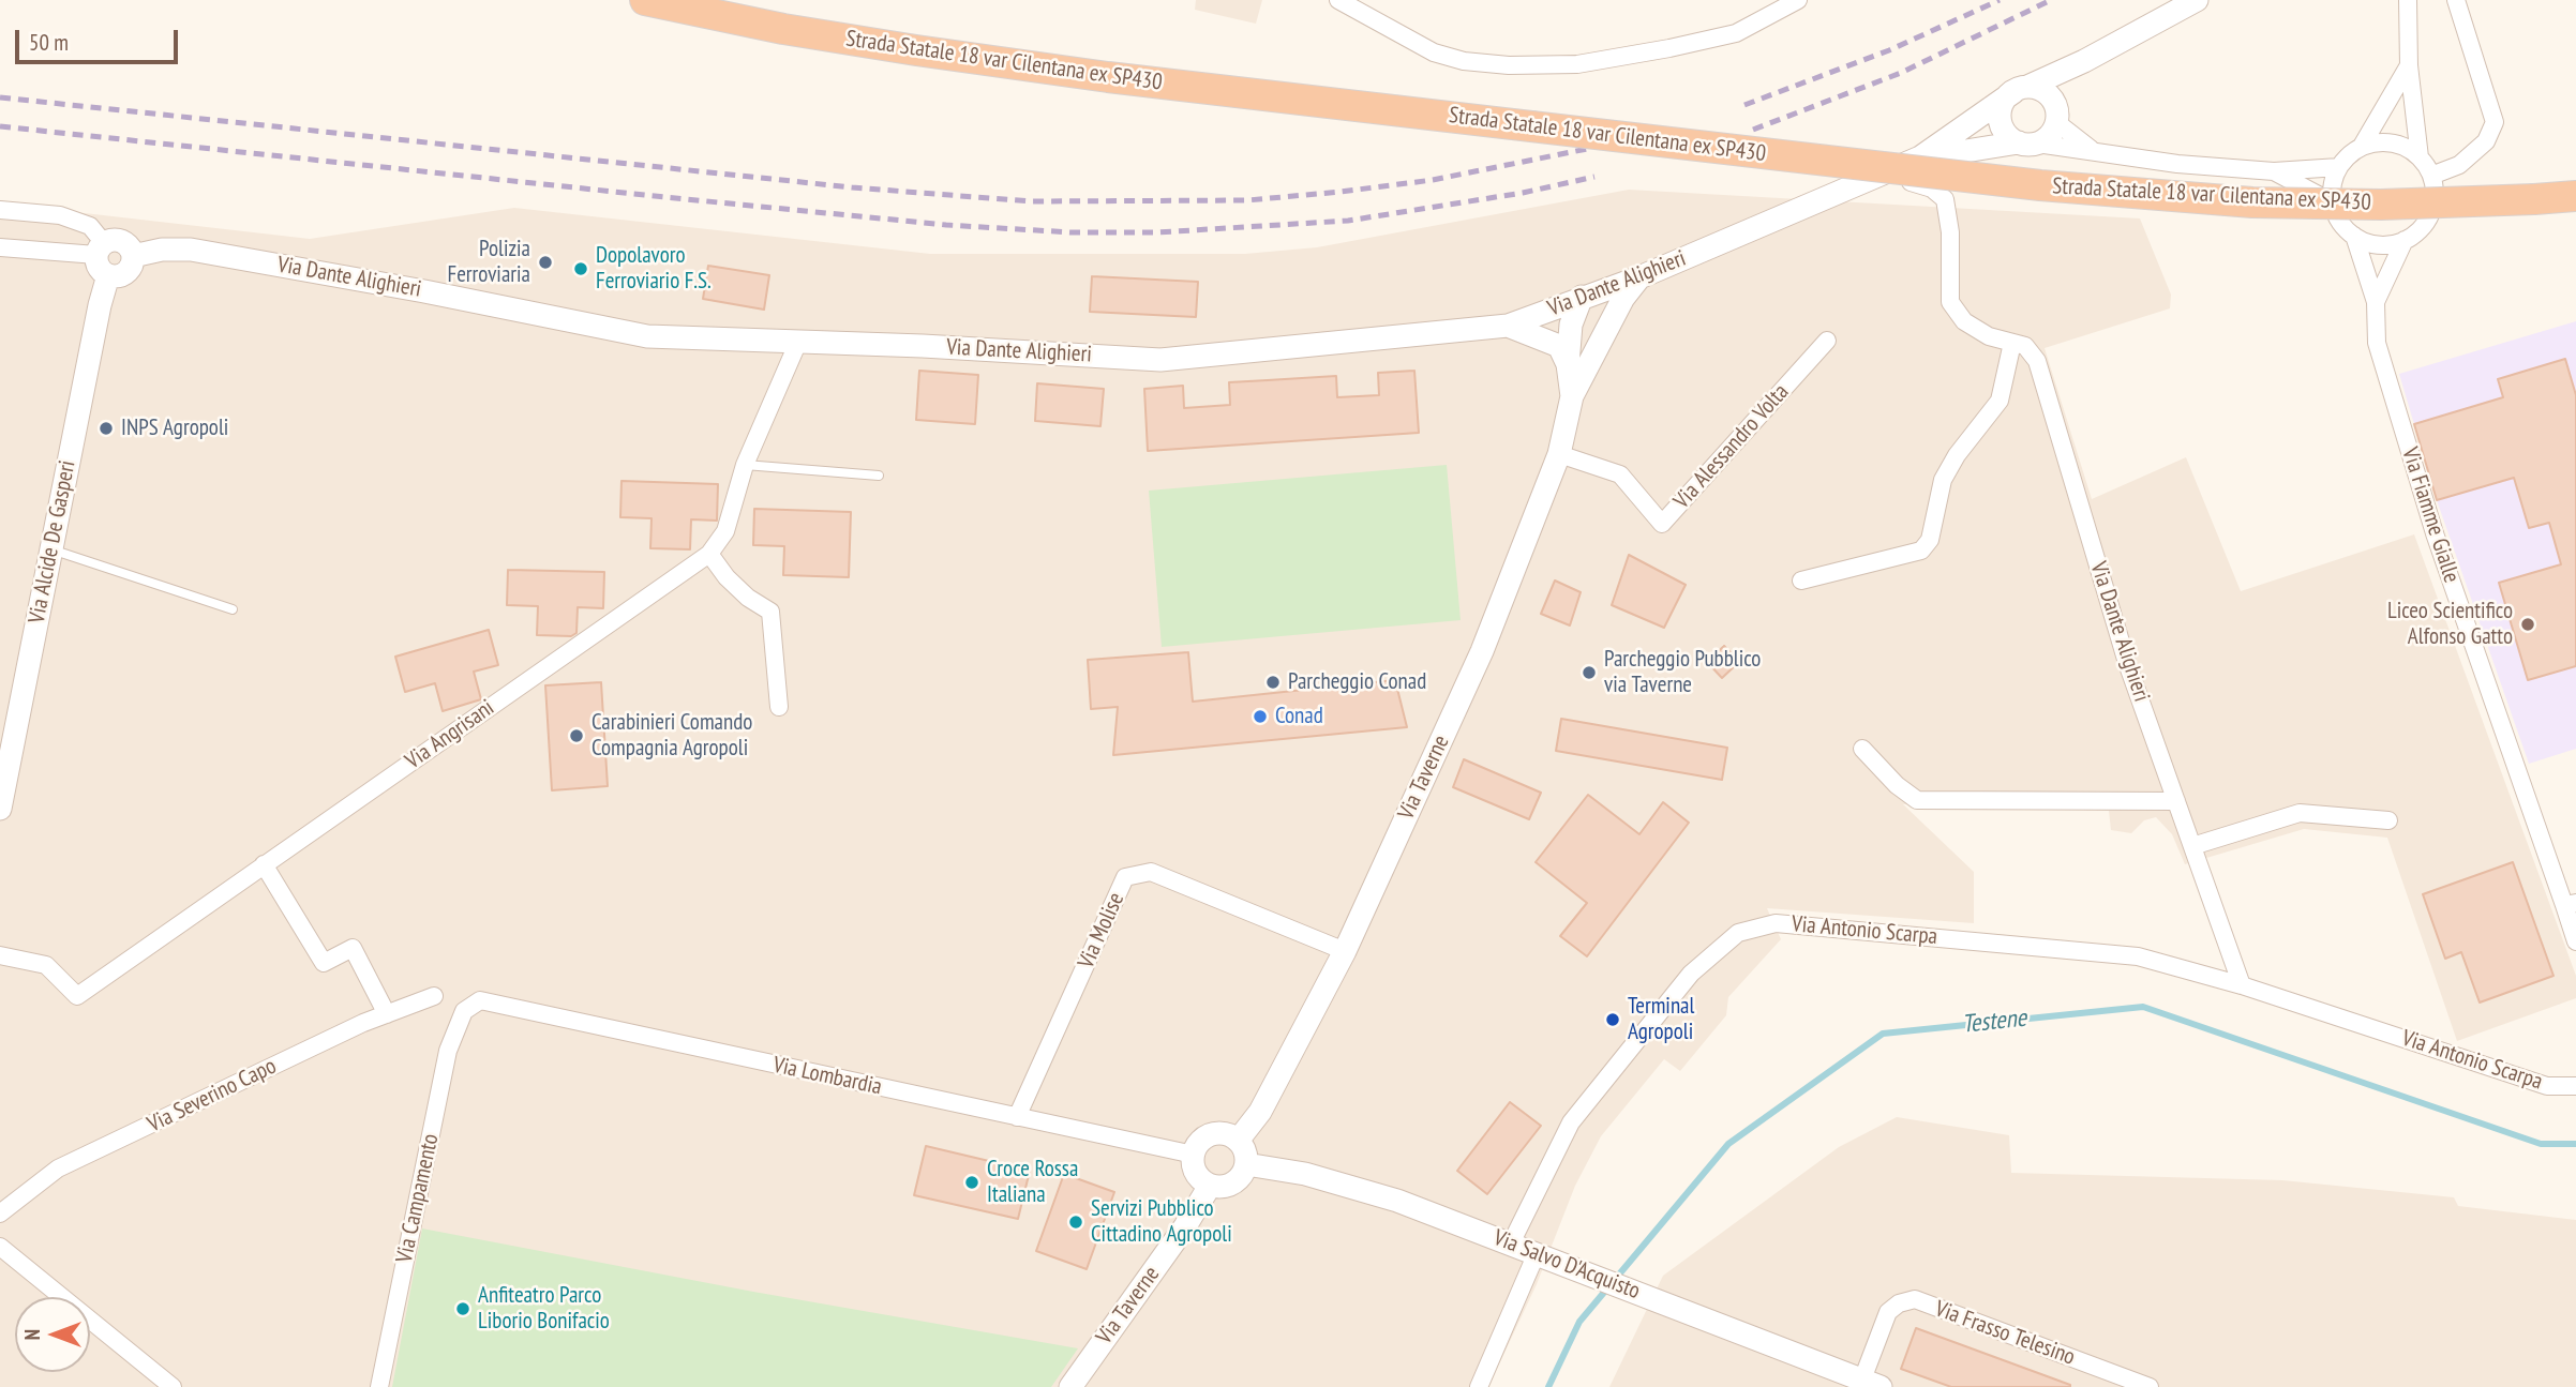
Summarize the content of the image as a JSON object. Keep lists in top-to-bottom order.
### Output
{
  "streets": {
    "highway": ["Strada Statale 18 var Cilentana ex SP430"],
    "street": [
      "Via Dante Alighieri",
      "Via Alessandro Volta",
      "Via Fiamme Gialle",
      "Via Alcide De Gasperi",
      "Via Angrisani",
      "Via Taverne",
      "Via Molise",
      "Via Antonio Scarpa",
      "Via Lombardia",
      "Via Severino Capo",
      "Via Campamento",
      "Via Salvo D'Acquisto",
      "Via Frasso Telesino"
    ]
  },
  "crossings": [
    ["Via Dante Alighieri", "Via Alcide De Gasperi"],
    ["Via Dante Alighieri", "Via Angrisani"],
    ["Via Dante Alighieri", "Via Taverne"],
    ["Via Alessandro Volta", "Via Taverne"],
    ["Via Taverne", "Via Molise"],
    ["Via Taverne", "Via Lombardia"],
    ["Via Taverne", "Via Salvo D'Acquisto"],
    ["Via Molise", "Via Lombardia"],
    ["Via Antonio Scarpa", "Via Salvo D'Acquisto"],
    ["Via Lombardia", "Via Campamento"],
    ["Via Lombardia", "Via Salvo D'Acquisto"],
    ["Via Salvo D'Acquisto", "Via Frasso Telesino"]
  ],
  "water": ["Testene"],
  "places": [
    "Polizia Ferroviaria",
    "Dopolavoro Ferroviario F.S.",
    "INPS Agropoli",
    "Liceo Scientifico Alfonso Gatto",
    "Parcheggio Pubblico via Taverne",
    "Parcheggio Conad",
    "Conad",
    "Carabinieri Comando Compagnia Agropoli",
    "Terminal Agropoli",
    "Croce Rossa Italiana",
    "Servizi Pubblico Cittadino Agropoli",
    "Anfiteatro Parco Liborio Bonifacio"
  ],
  "scale_bar": "50 m",
  "north": "left"
}
